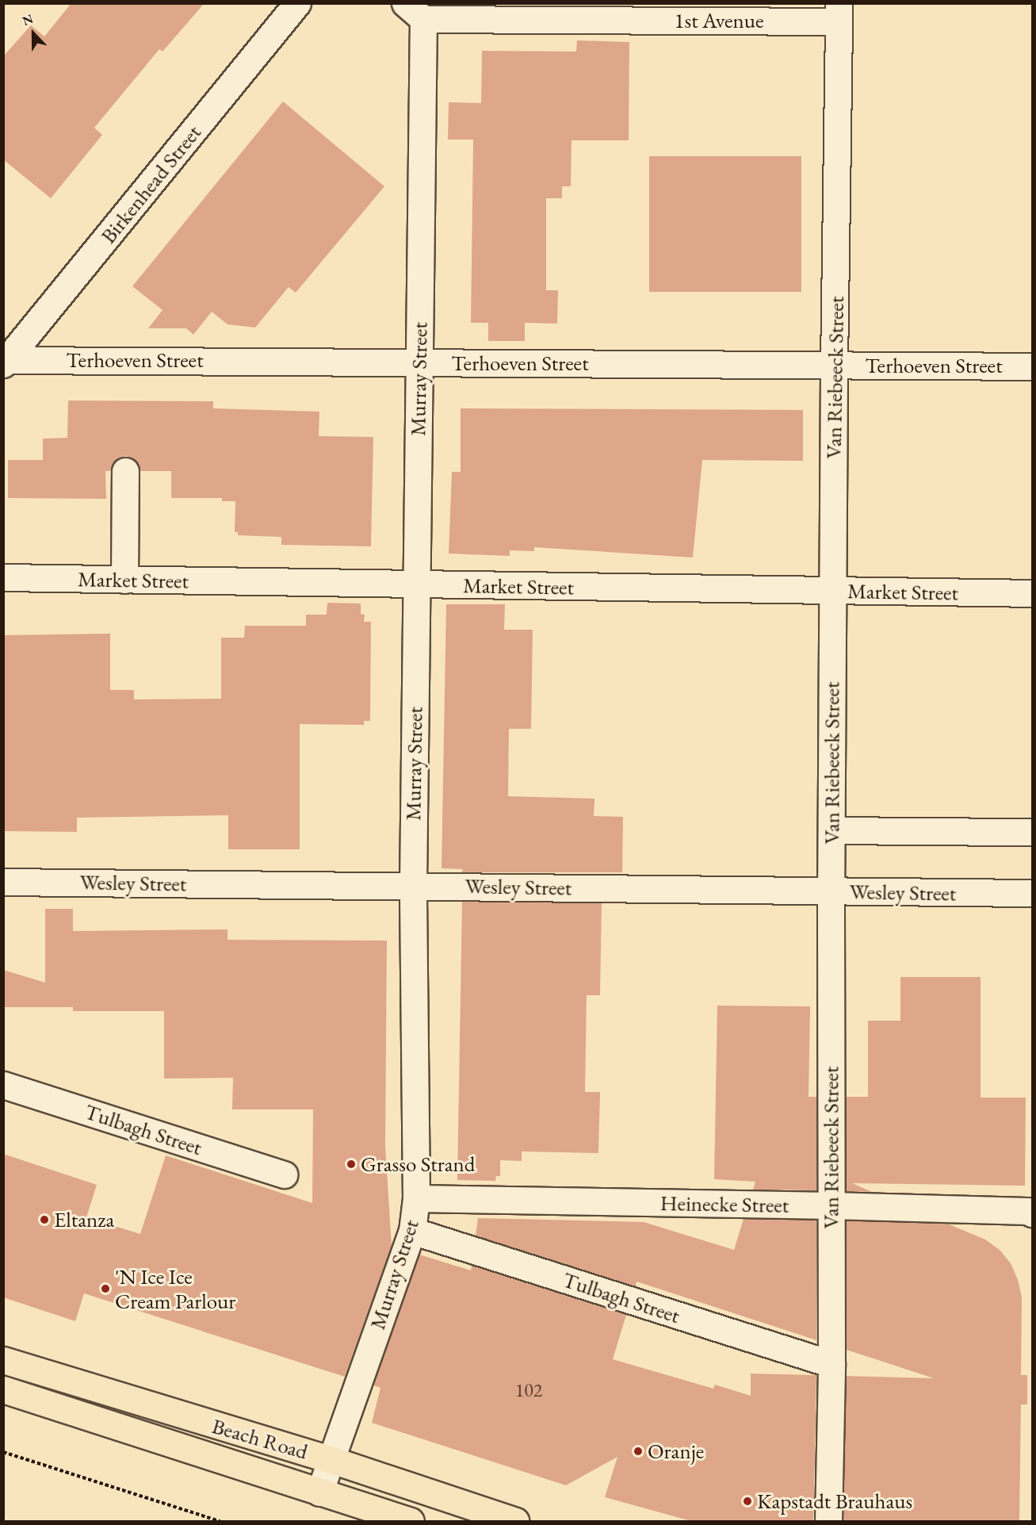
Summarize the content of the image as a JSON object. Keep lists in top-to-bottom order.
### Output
{
  "streets": {
    "main road": ["Beach Road"],
    "street": [
      "1st Avenue",
      "Birkenhead Street",
      "Terhoeven Street",
      "Van Riebeeck Street",
      "Murray Street",
      "Market Street",
      "Wesley Street",
      "Tulbagh Street",
      "Heinecke Street"
    ]
  },
  "crossings": [
    ["1st Avenue", "Van Riebeeck Street"],
    ["1st Avenue", "Murray Street"],
    ["Birkenhead Street", "Terhoeven Street"],
    ["Terhoeven Street", "Van Riebeeck Street"],
    ["Terhoeven Street", "Murray Street"],
    ["Van Riebeeck Street", "Market Street"],
    ["Van Riebeeck Street", "Wesley Street"],
    ["Van Riebeeck Street", "Tulbagh Street"],
    ["Van Riebeeck Street", "Heinecke Street"],
    ["Murray Street", "Market Street"],
    ["Murray Street", "Wesley Street"],
    ["Murray Street", "Tulbagh Street"],
    ["Murray Street", "Heinecke Street"],
    ["Murray Street", "Beach Road"]
  ],
  "places": [
    "Grasso Strand",
    "Eltanza",
    "'N Ice Ice Cream Parlour",
    "Oranje",
    "Kapstadt Brauhaus"
  ],
  "house_numbers": ["102"],
  "north": "top"
}
